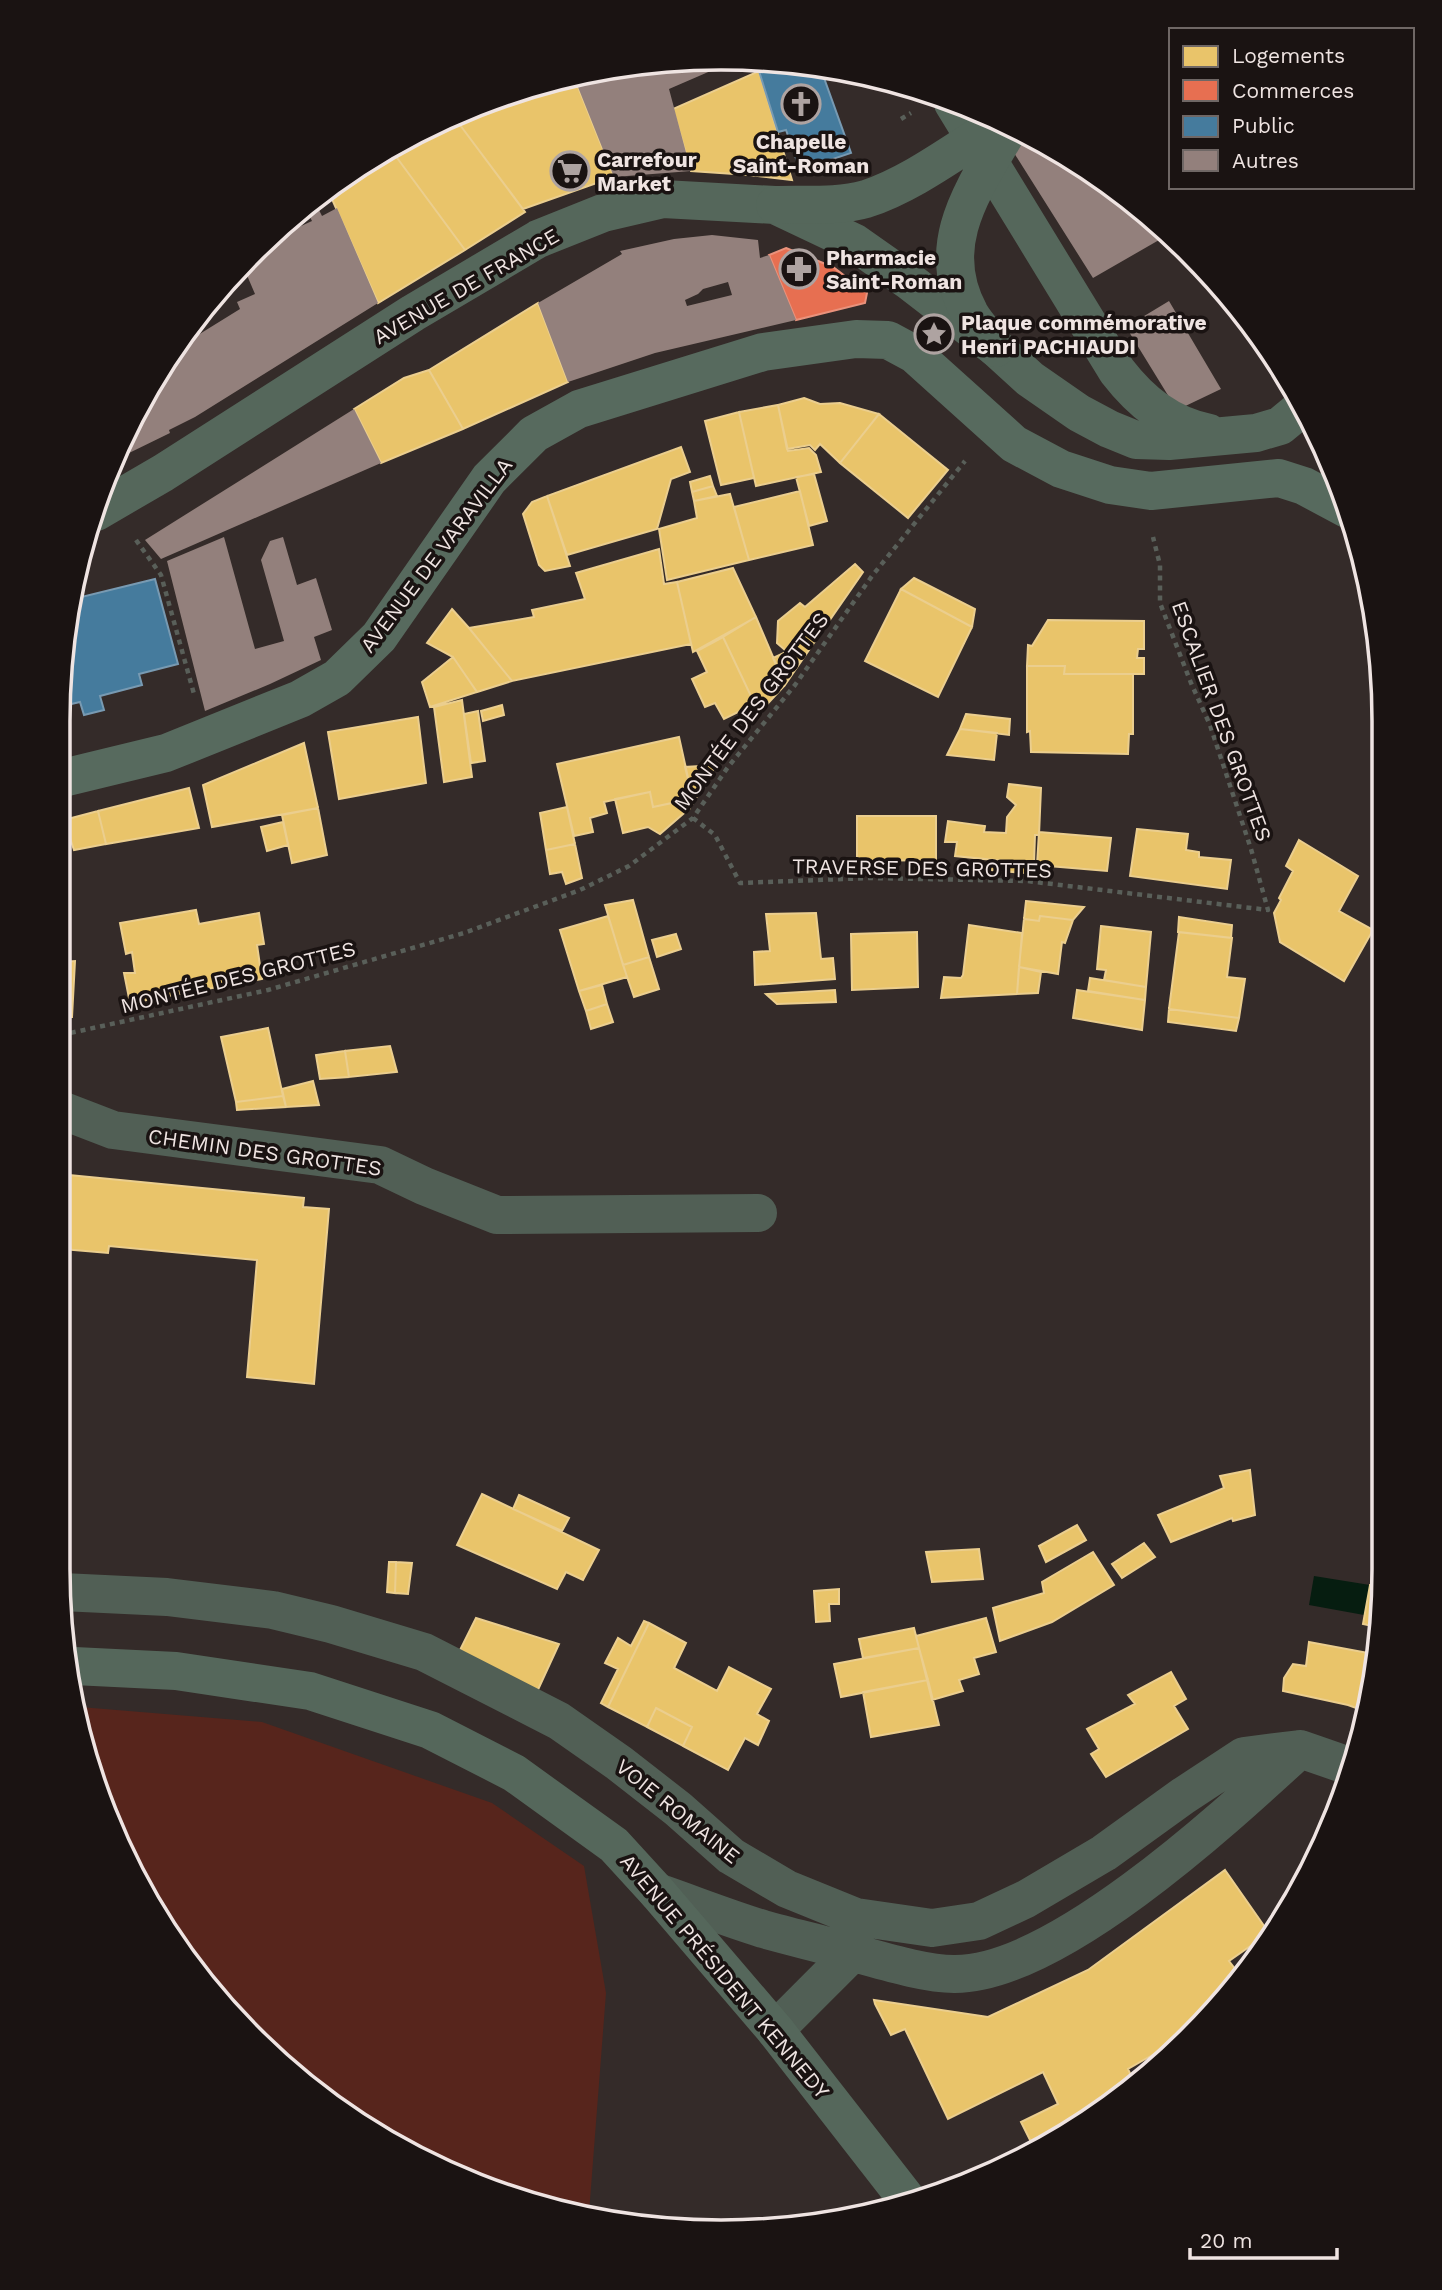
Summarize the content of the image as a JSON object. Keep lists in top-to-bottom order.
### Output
{
  "streets": {
    "main road": ["AVENUE DE FRANCE", "AVENUE PRÉSIDENT KENNEDY"],
    "street": ["AVENUE DE VARAVILLA", "CHEMIN DES GROTTES", "VOIE ROMAINE"],
    "path": ["MONTÉE DES GROTTES", "ESCALIER DES GROTTES", "TRAVERSE DES GROTTES"]
  },
  "crossings": [
    ["MONTÉE DES GROTTES", "TRAVERSE DES GROTTES"],
    ["ESCALIER DES GROTTES", "TRAVERSE DES GROTTES"]
  ],
  "places": {
    "church": ["Chapelle Saint-Roman"],
    "supermarket": ["Carrefour Market"],
    "pharmacy": ["Pharmacie Saint-Roman"],
    "place": ["Plaque commémorative Henri PACHIAUDI"]
  },
  "legend": [
    "Logements",
    "Commerces",
    "Public",
    "Autres"
  ],
  "scale_bar": "20 m"
}
